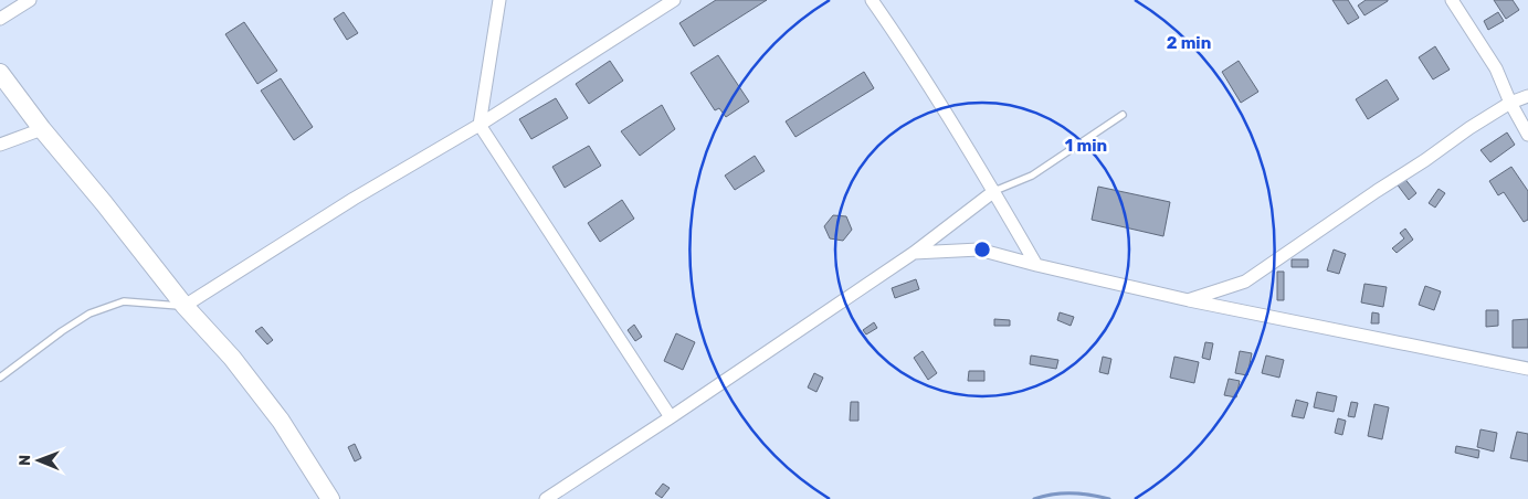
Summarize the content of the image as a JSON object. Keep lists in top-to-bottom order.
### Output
{
  "north": "left",
  "rings": ["2 min", "1 min"]
}
